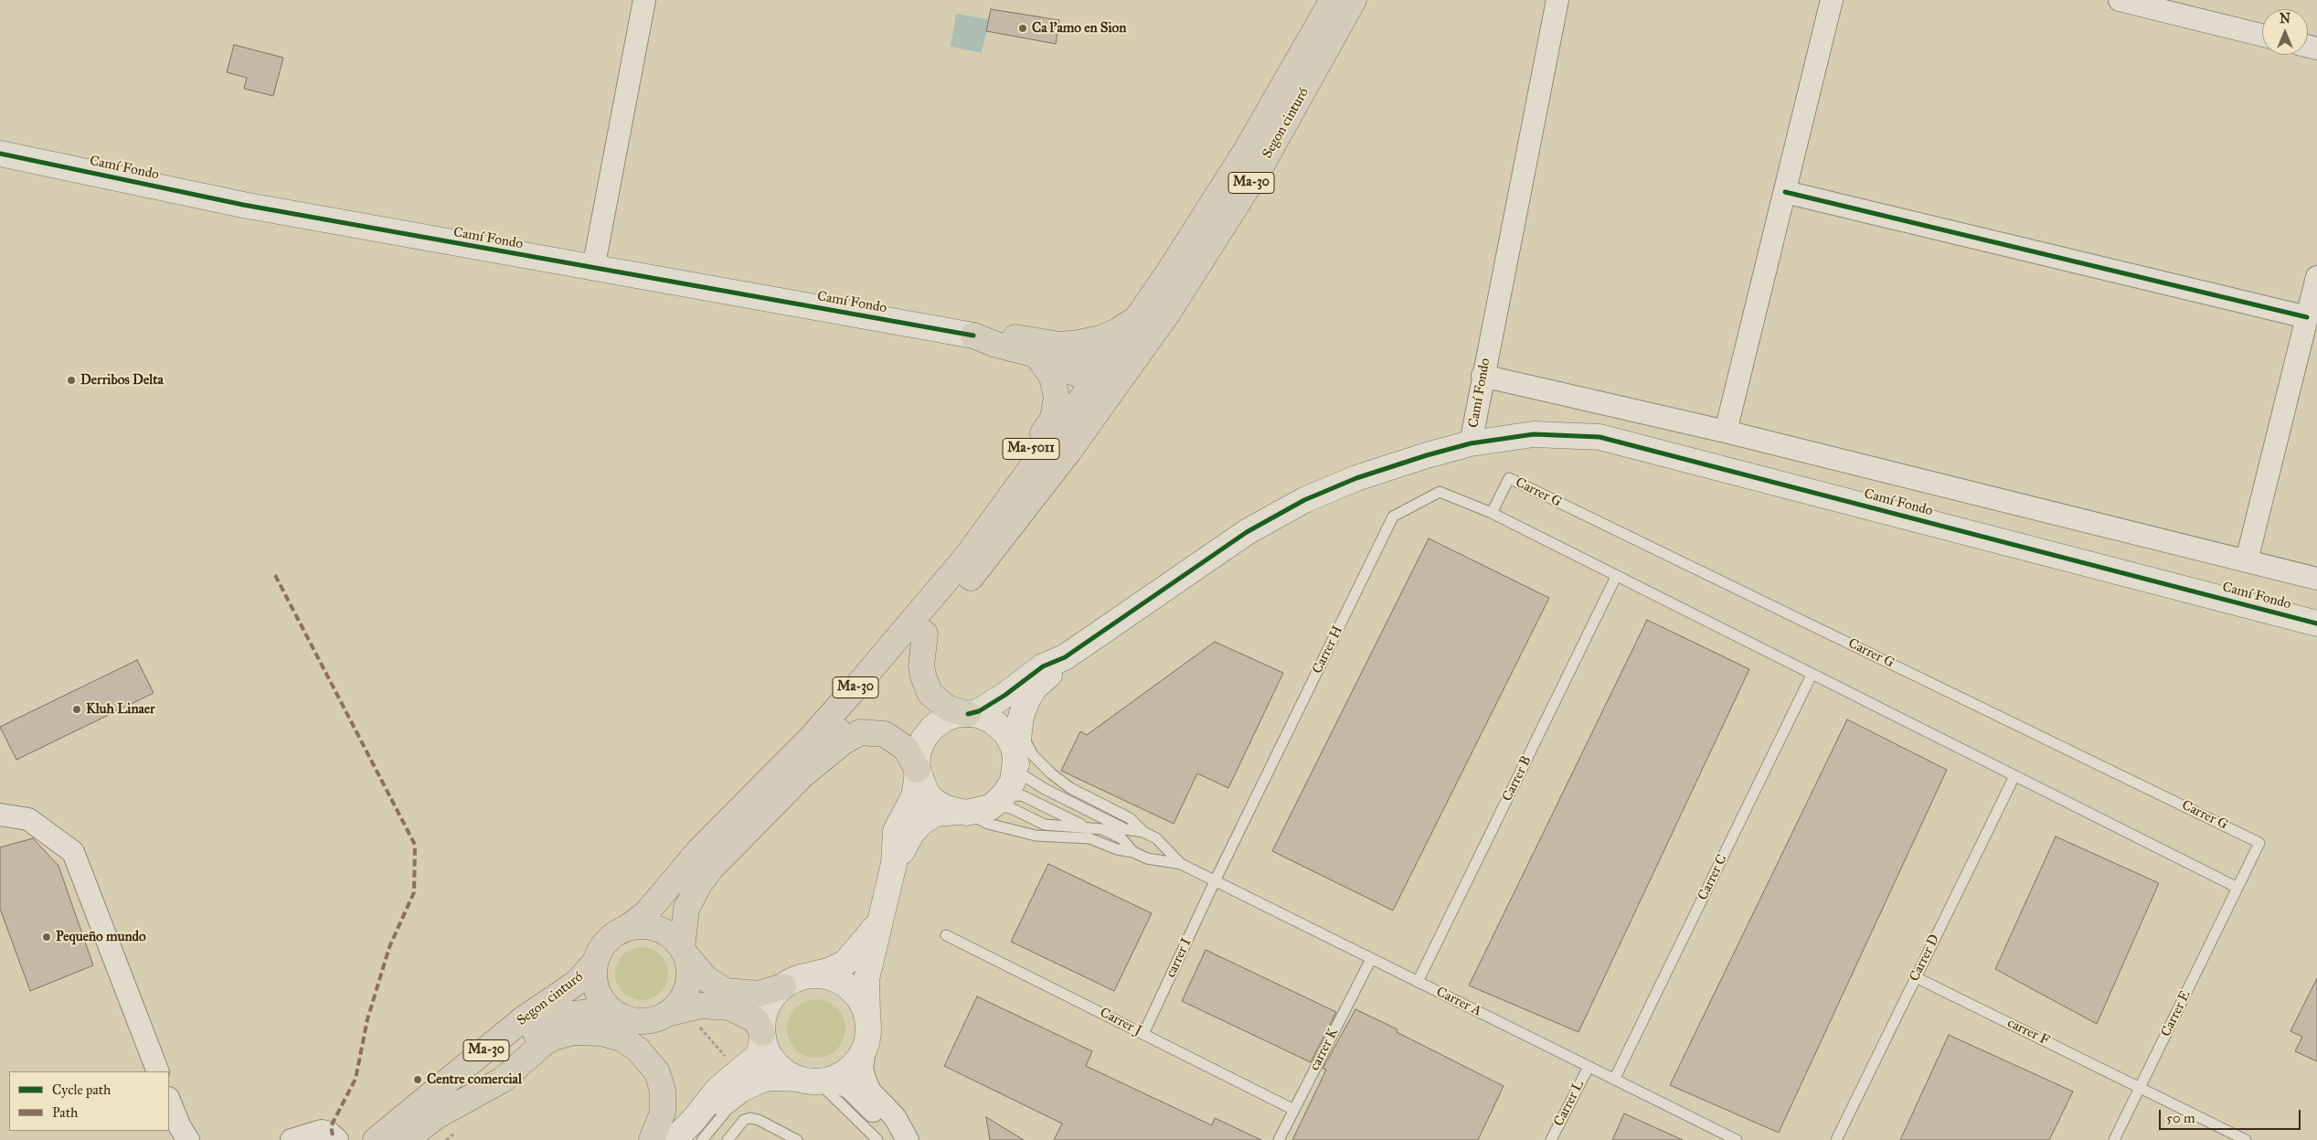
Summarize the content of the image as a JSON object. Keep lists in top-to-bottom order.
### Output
{
  "streets": {
    "highway": ["Segon cinturó", "Ma-30", "Ma-5011"],
    "street": ["Camí Fondo"],
    "lane": [
      "Carrer G",
      "Carrer H",
      "Carrer B",
      "Carrer C",
      "carrer I",
      "Carrer D",
      "Carrer A",
      "Carrer E",
      "Carrer J",
      "carrer F",
      "carrer K",
      "Carrer L"
    ]
  },
  "crossings": [
    ["Segon cinturó", "Ma-30"],
    ["Segon cinturó", "Ma-5011"],
    ["Ma-30", "Ma-5011"],
    ["Carrer G", "Carrer H"],
    ["Carrer G", "Carrer E"],
    ["Carrer H", "carrer I"],
    ["Carrer H", "Carrer A"],
    ["Carrer B", "Carrer A"],
    ["Carrer C", "Carrer A"],
    ["carrer I", "Carrer A"],
    ["carrer I", "Carrer J"],
    ["Carrer D", "carrer F"],
    ["Carrer A", "carrer K"],
    ["Carrer A", "Carrer L"],
    ["Carrer E", "carrer F"],
    ["Carrer J", "carrer K"]
  ],
  "places": [
    "Ca l'amo en Sion",
    "Derribos Delta",
    "Kluh Linaer",
    "Pequeño mundo",
    "Centre comercial"
  ],
  "legend": ["Cycle path", "Path"],
  "scale_bar": "50 m",
  "north": "top"
}
